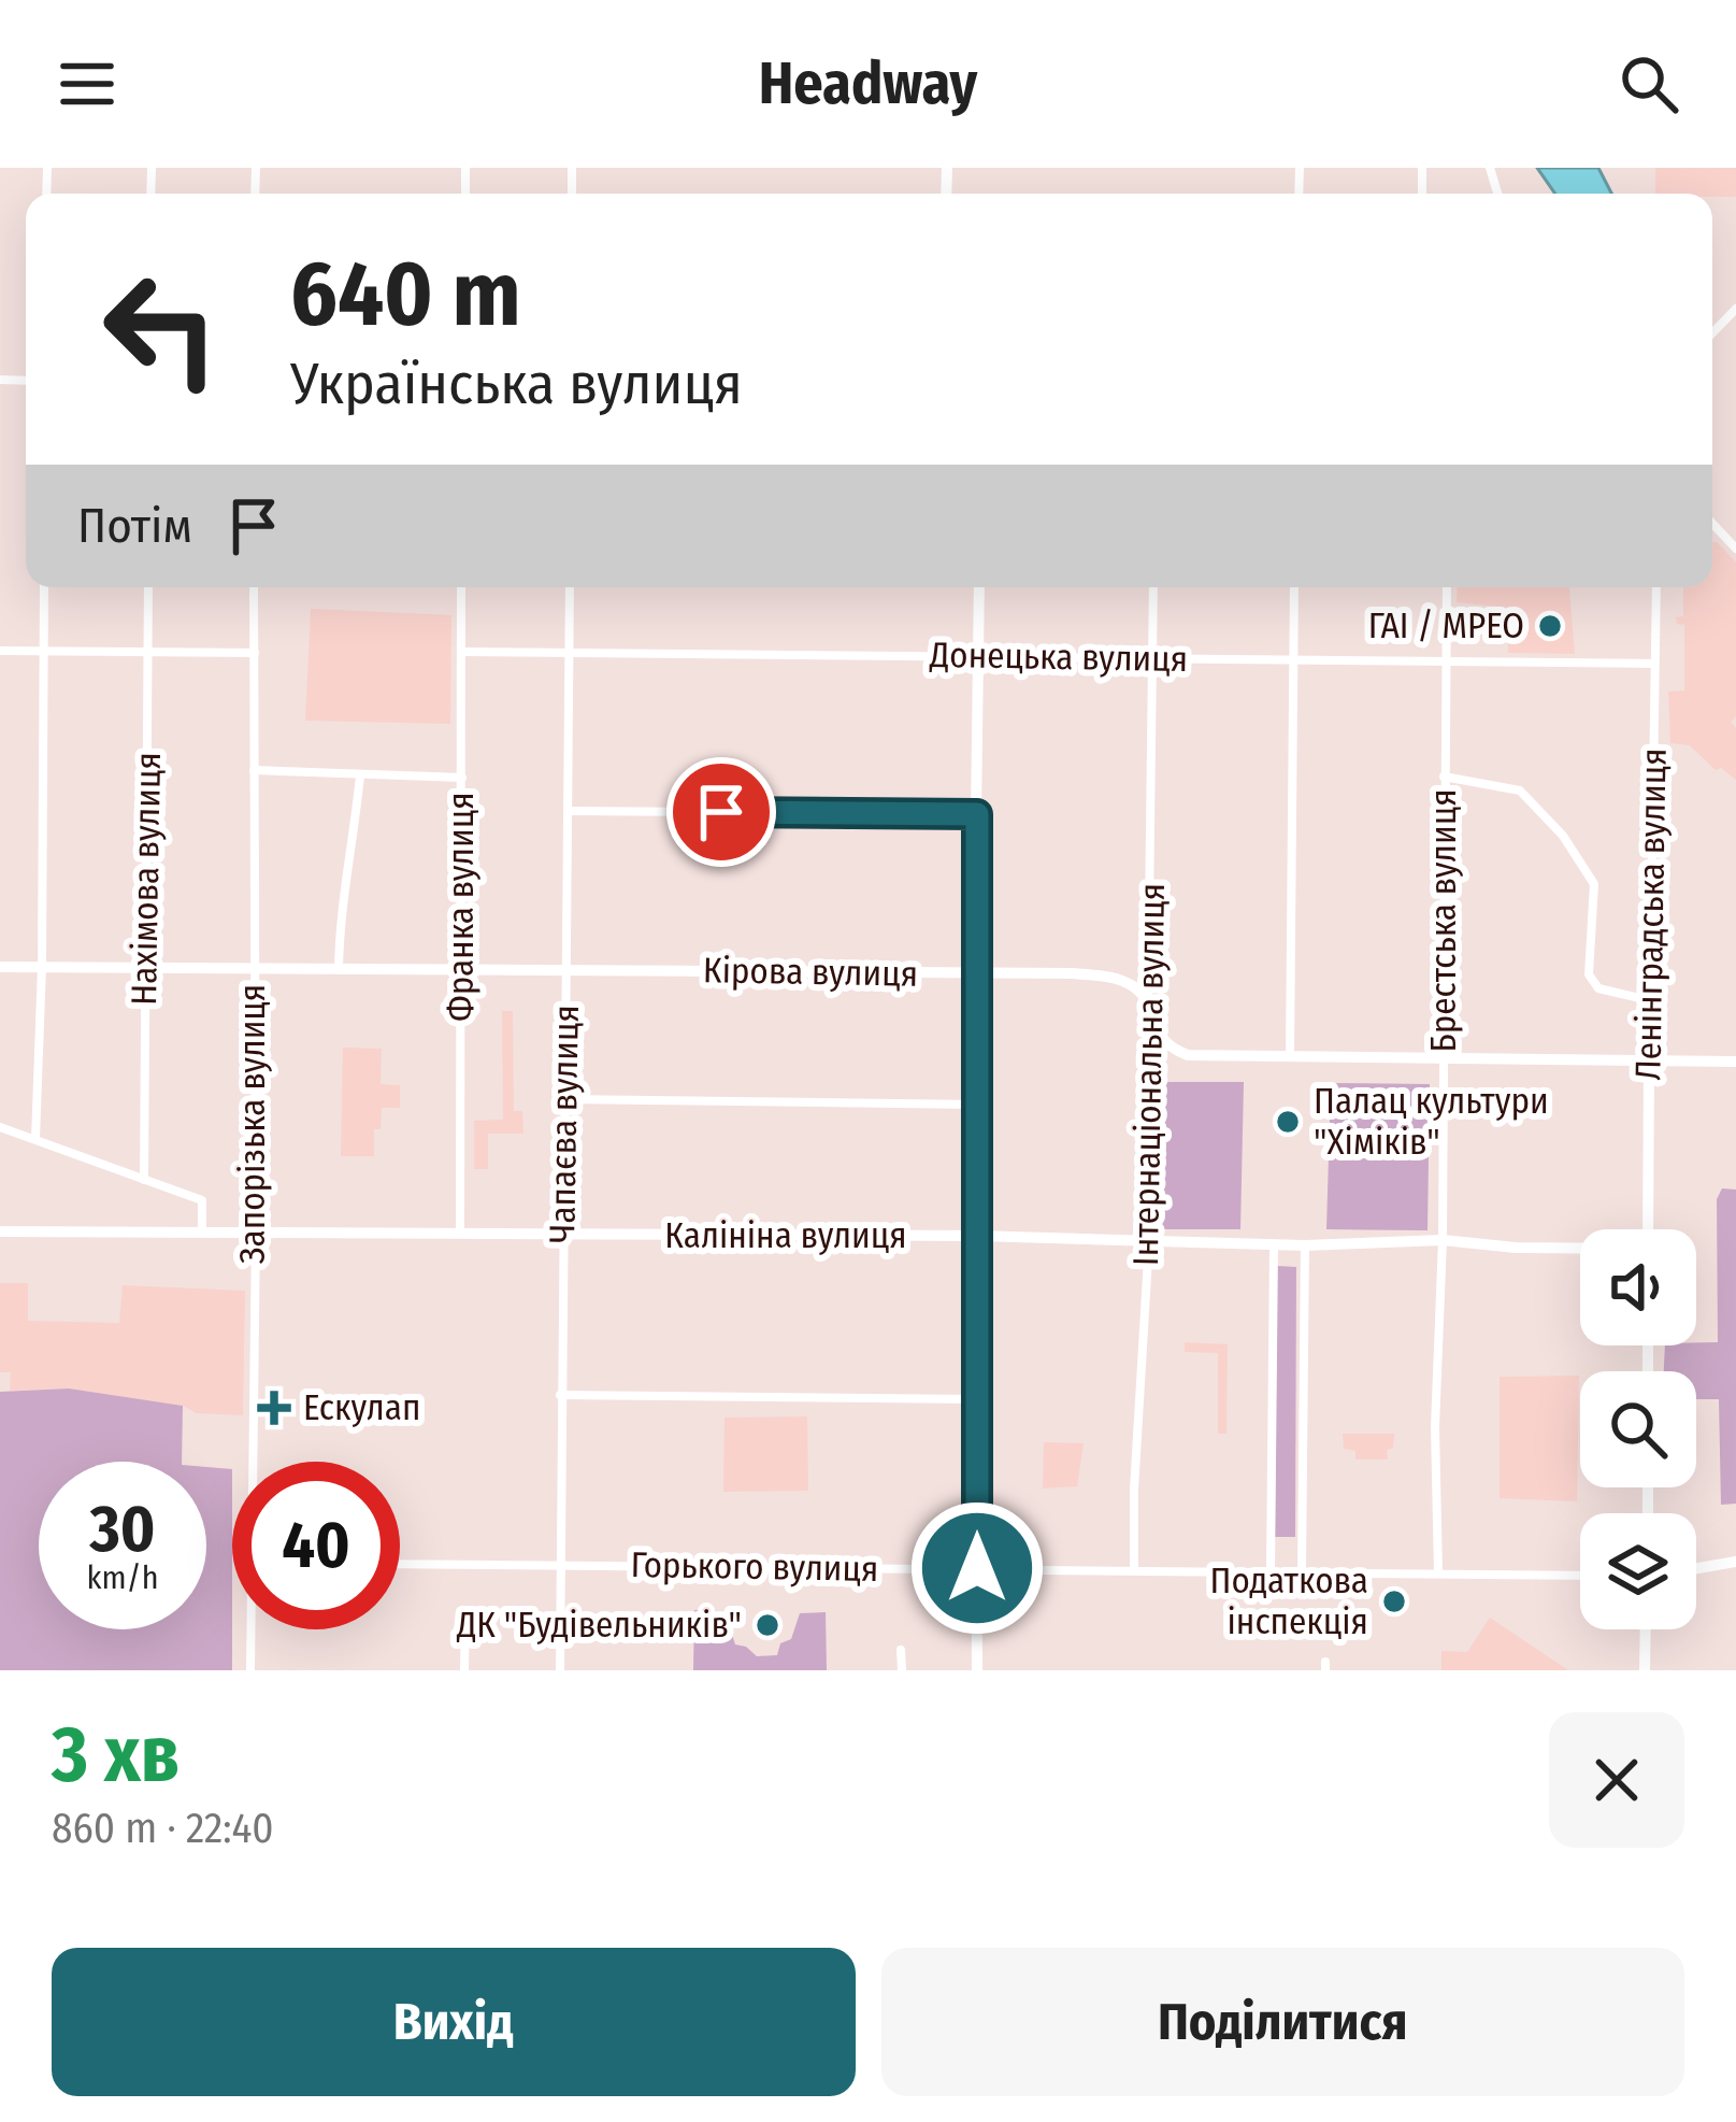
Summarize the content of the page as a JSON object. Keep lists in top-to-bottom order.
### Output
{
  "streets": {
    "street": [
      "Донецька вулиця",
      "Нахімова вулиця",
      "Франка вулиця",
      "Ленінградська вулиця",
      "Брестська вулиця",
      "Кірова вулиця",
      "Інтернаціональна вулиця",
      "Запорізька вулиця",
      "Чапаєва вулиця",
      "Калініна вулиця",
      "Горького вулиця"
    ]
  },
  "crossings": [
    ["Донецька вулиця", "Франка вулиця"],
    ["Донецька вулиця", "Ленінградська вулиця"],
    ["Донецька вулиця", "Брестська вулиця"],
    ["Донецька вулиця", "Інтернаціональна вулиця"],
    ["Донецька вулиця", "Чапаєва вулиця"],
    ["Нахімова вулиця", "Кірова вулиця"],
    ["Франка вулиця", "Кірова вулиця"],
    ["Франка вулиця", "Калініна вулиця"],
    ["Ленінградська вулиця", "Кірова вулиця"],
    ["Брестська вулиця", "Кірова вулиця"],
    ["Брестська вулиця", "Калініна вулиця"],
    ["Брестська вулиця", "Горького вулиця"],
    ["Кірова вулиця", "Інтернаціональна вулиця"],
    ["Кірова вулиця", "Запорізька вулиця"],
    ["Кірова вулиця", "Чапаєва вулиця"],
    ["Інтернаціональна вулиця", "Калініна вулиця"],
    ["Інтернаціональна вулиця", "Горького вулиця"],
    ["Запорізька вулиця", "Калініна вулиця"],
    ["Чапаєва вулиця", "Калініна вулиця"],
    ["Чапаєва вулиця", "Горького вулиця"]
  ],
  "places": {
    "other": [
      "ГАІ / МРЕО",
      "Палац культури \"Хіміків\"",
      "Податкова інспекція",
      "ДК \"Будівельників\""
    ],
    "health": ["Ескулап"]
  },
  "page": {
    "header": "Headway",
    "turn": ["640 m", "Українська вулиця"],
    "then": "Потім",
    "speed": "30 km/h",
    "limit": "40",
    "heading": ["3 хв", "860 m · 22:40"],
    "buttons": ["Вихід", "Поділитися"]
  }
}
